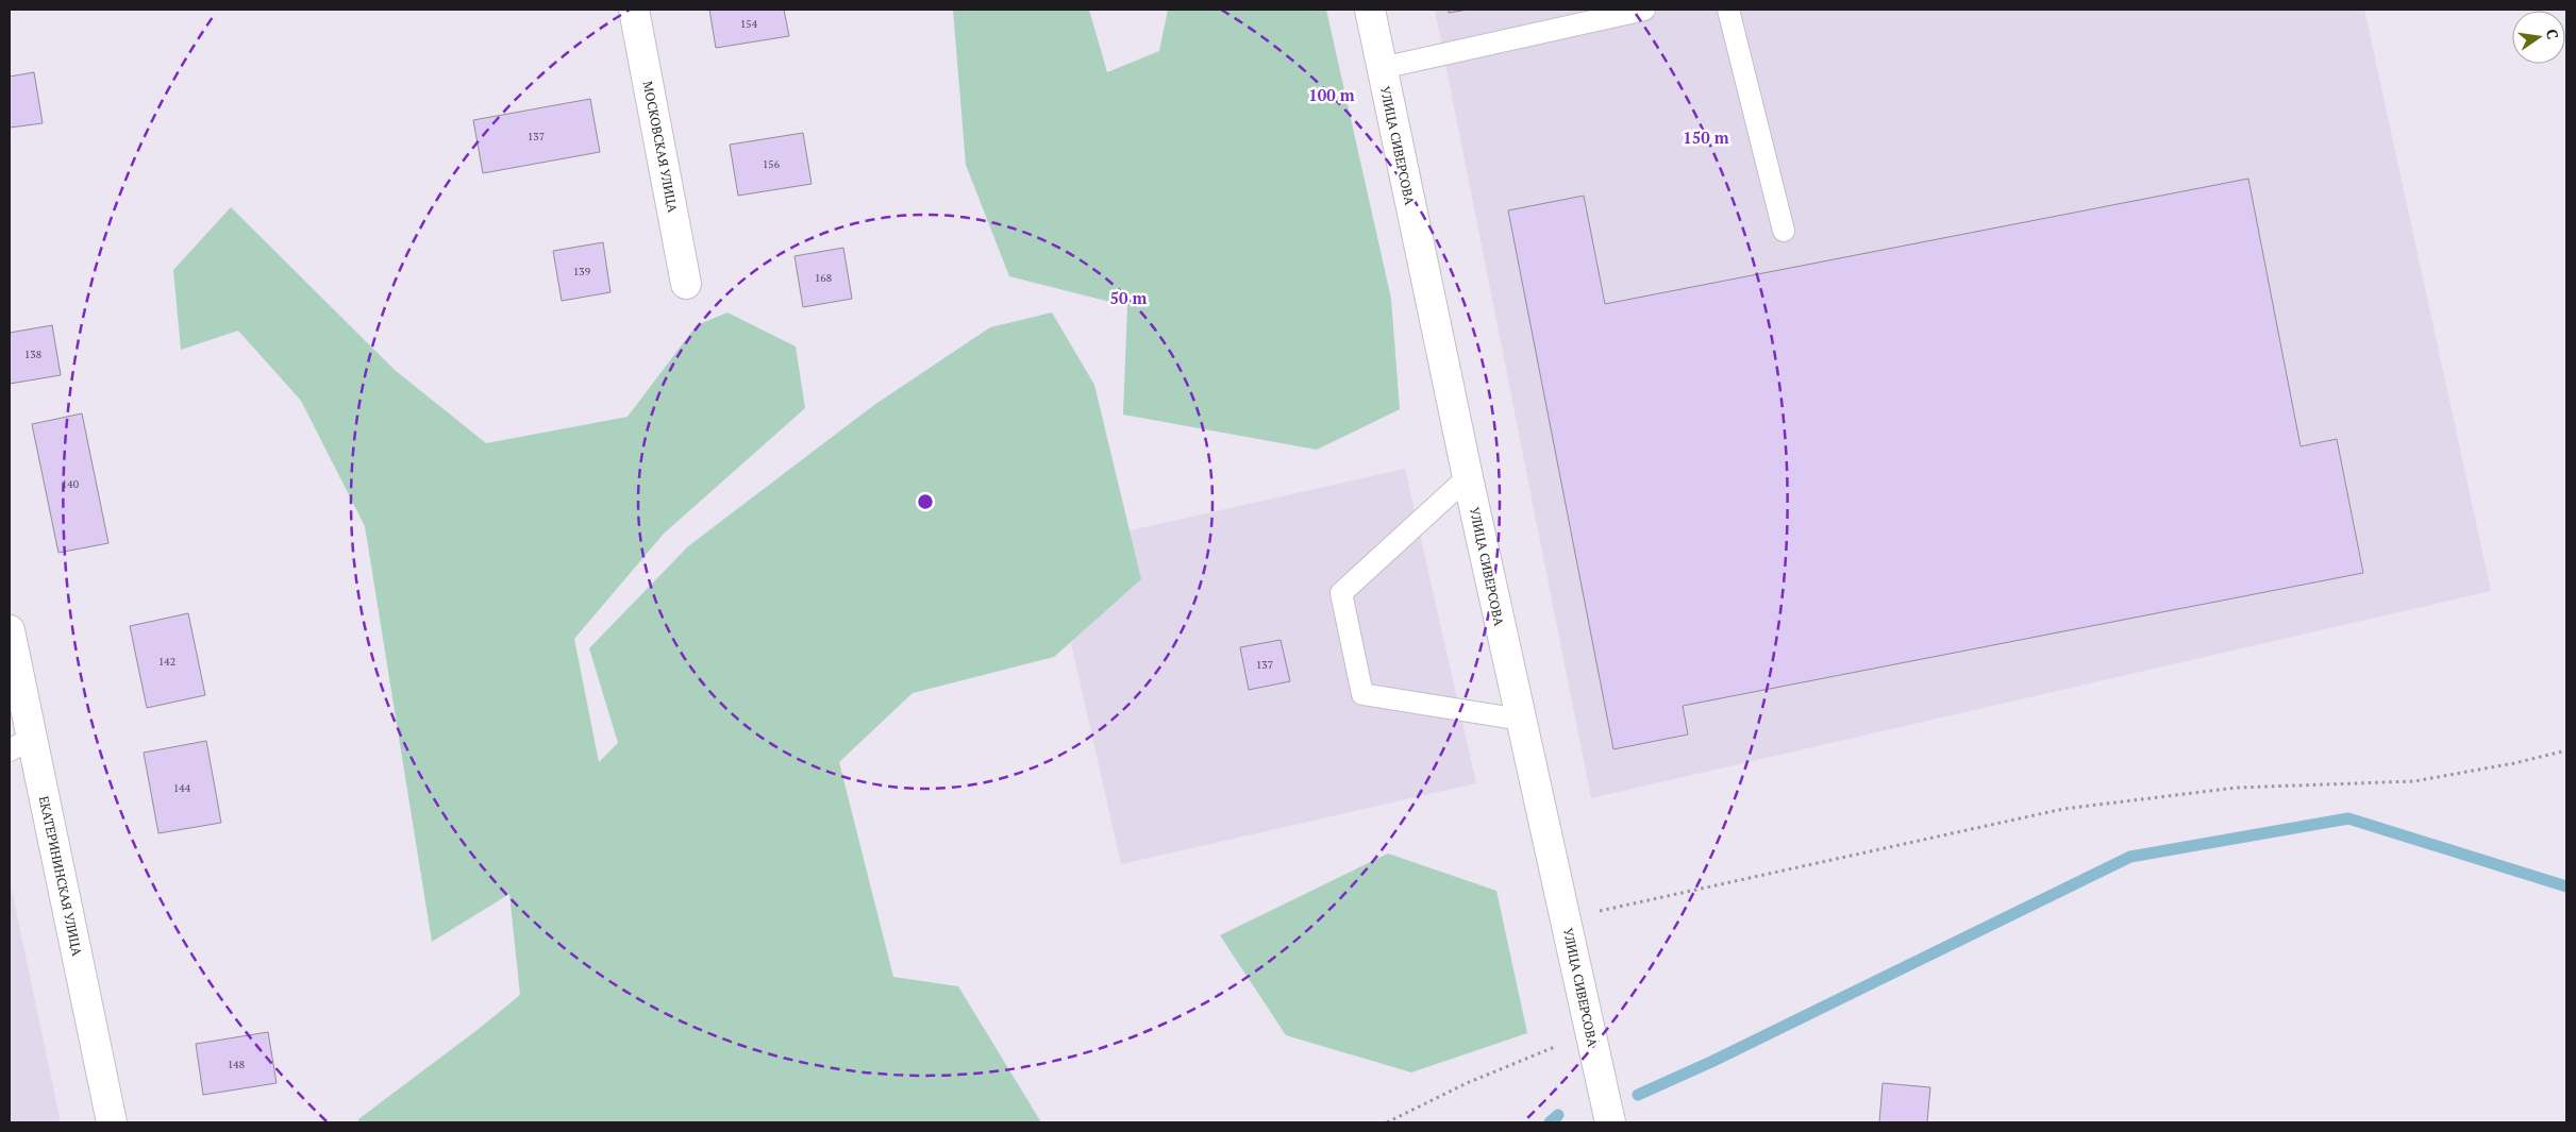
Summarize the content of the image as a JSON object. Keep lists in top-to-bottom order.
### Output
{
  "streets": {
    "street": ["УЛИЦА СИВЕРСОВА", "МОСКОВСКАЯ УЛИЦА", "ЕКАТЕРИНИНСКАЯ УЛИЦА"]
  },
  "house_numbers": [
    "154",
    "137",
    "156",
    "139",
    "168",
    "138",
    "140",
    "142",
    "137",
    "144",
    "148"
  ],
  "north": "right",
  "rings": ["100 m", "150 m", "50 m"]
}
